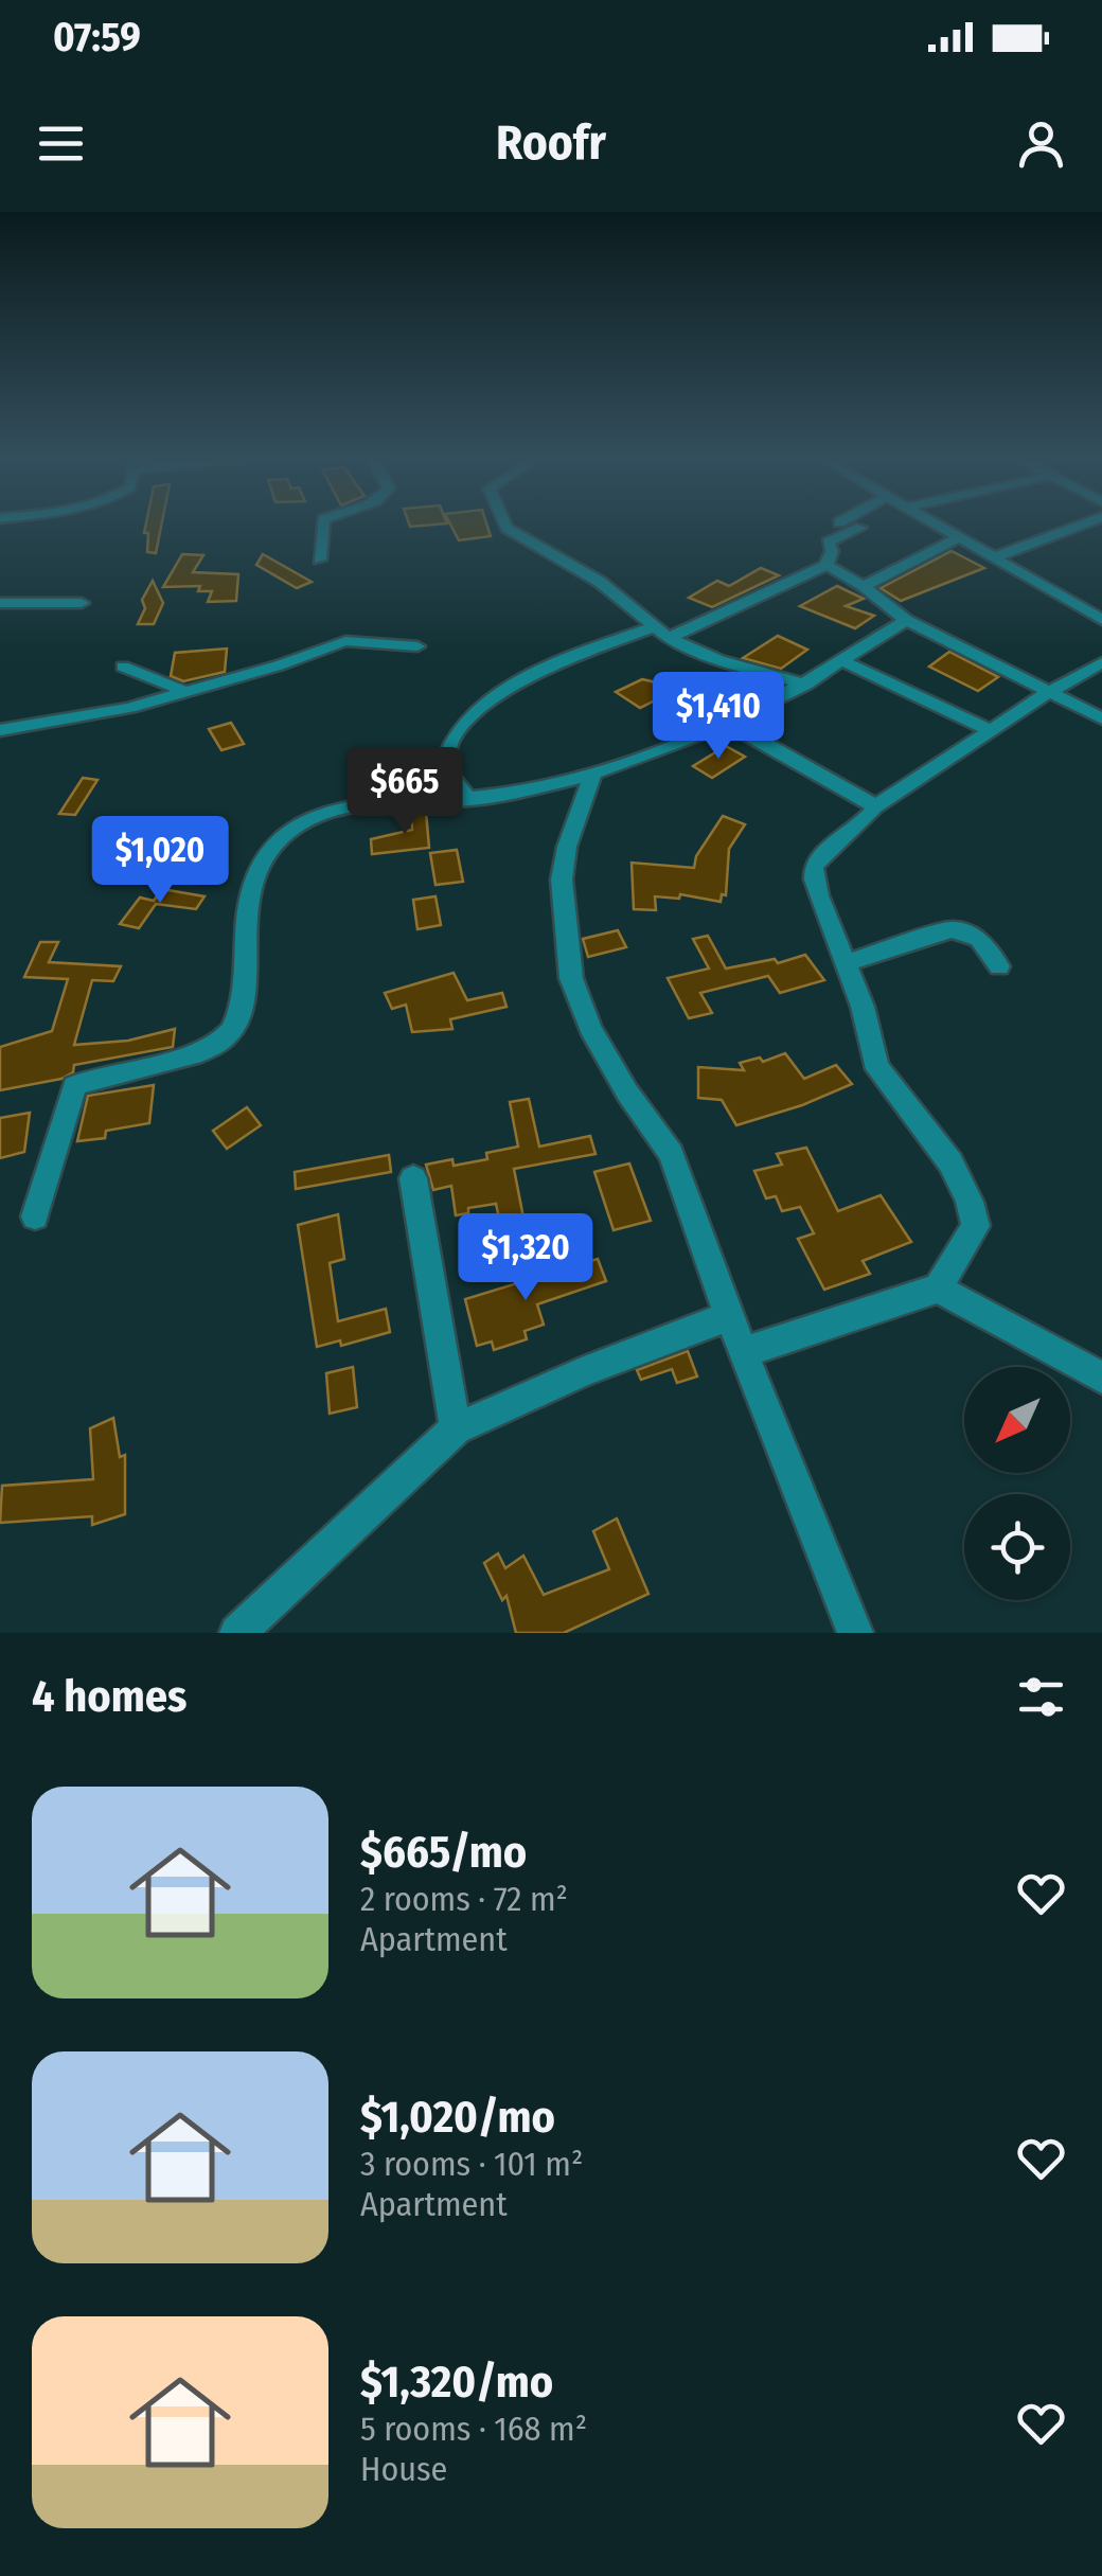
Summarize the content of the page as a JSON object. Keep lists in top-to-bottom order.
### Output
{
  "north": "bottom left",
  "page": {
    "status": "07:59",
    "header": "Roofr",
    "price": [
      "$1,410",
      "$665",
      "$1,020",
      "$1,320"
    ],
    "heading": "4 homes",
    "list": [
      {
        "name": "$665/mo",
        "note": "2 rooms · 72 m² · Apartment"
      },
      {
        "name": "$1,020/mo",
        "note": "3 rooms · 101 m² · Apartment"
      },
      {
        "name": "$1,320/mo",
        "note": "5 rooms · 168 m² · House"
      }
    ]
  }
}
